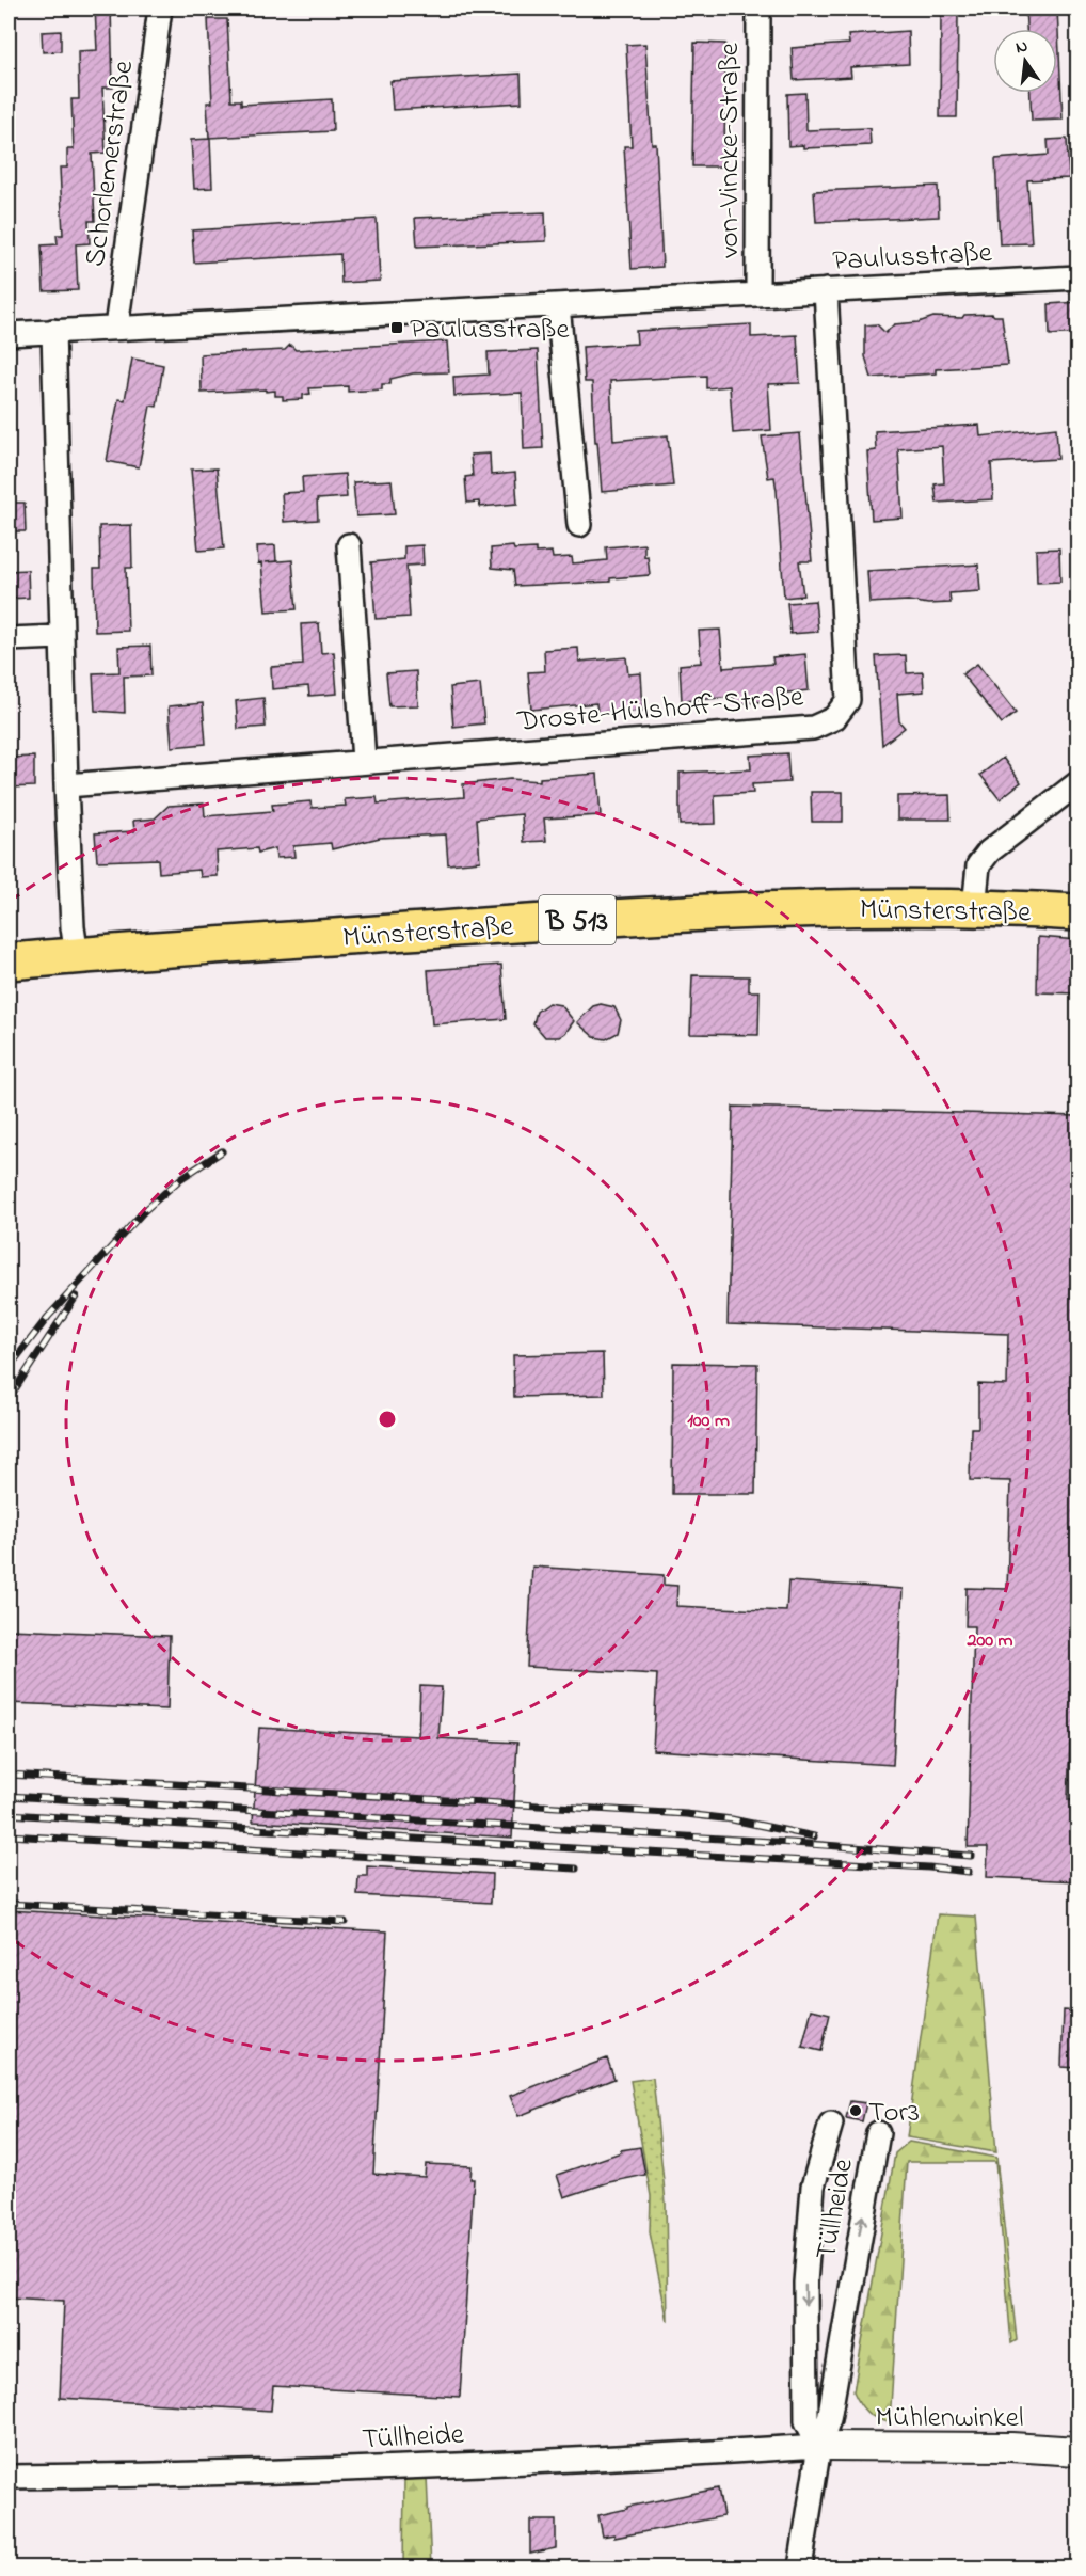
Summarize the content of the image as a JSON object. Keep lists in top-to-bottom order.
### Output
{
  "streets": {
    "main road": ["Münsterstraße", "B 513"],
    "street": [
      "von-Vincke-Straße",
      "Schorlemerstraße",
      "Paulusstraße",
      "Droste-Hülshoff-Straße",
      "Tüllheide",
      "Mühlenwinkel"
    ]
  },
  "crossings": [
    ["von-Vincke-Straße", "Paulusstraße"],
    ["Schorlemerstraße", "Paulusstraße"],
    ["Paulusstraße", "Droste-Hülshoff-Straße"],
    ["Tüllheide", "Mühlenwinkel"]
  ],
  "places": {
    "transit": ["Paulusstraße"],
    "other": ["Tor3"]
  },
  "north": "top",
  "rings": ["100 m", "200 m"]
}
